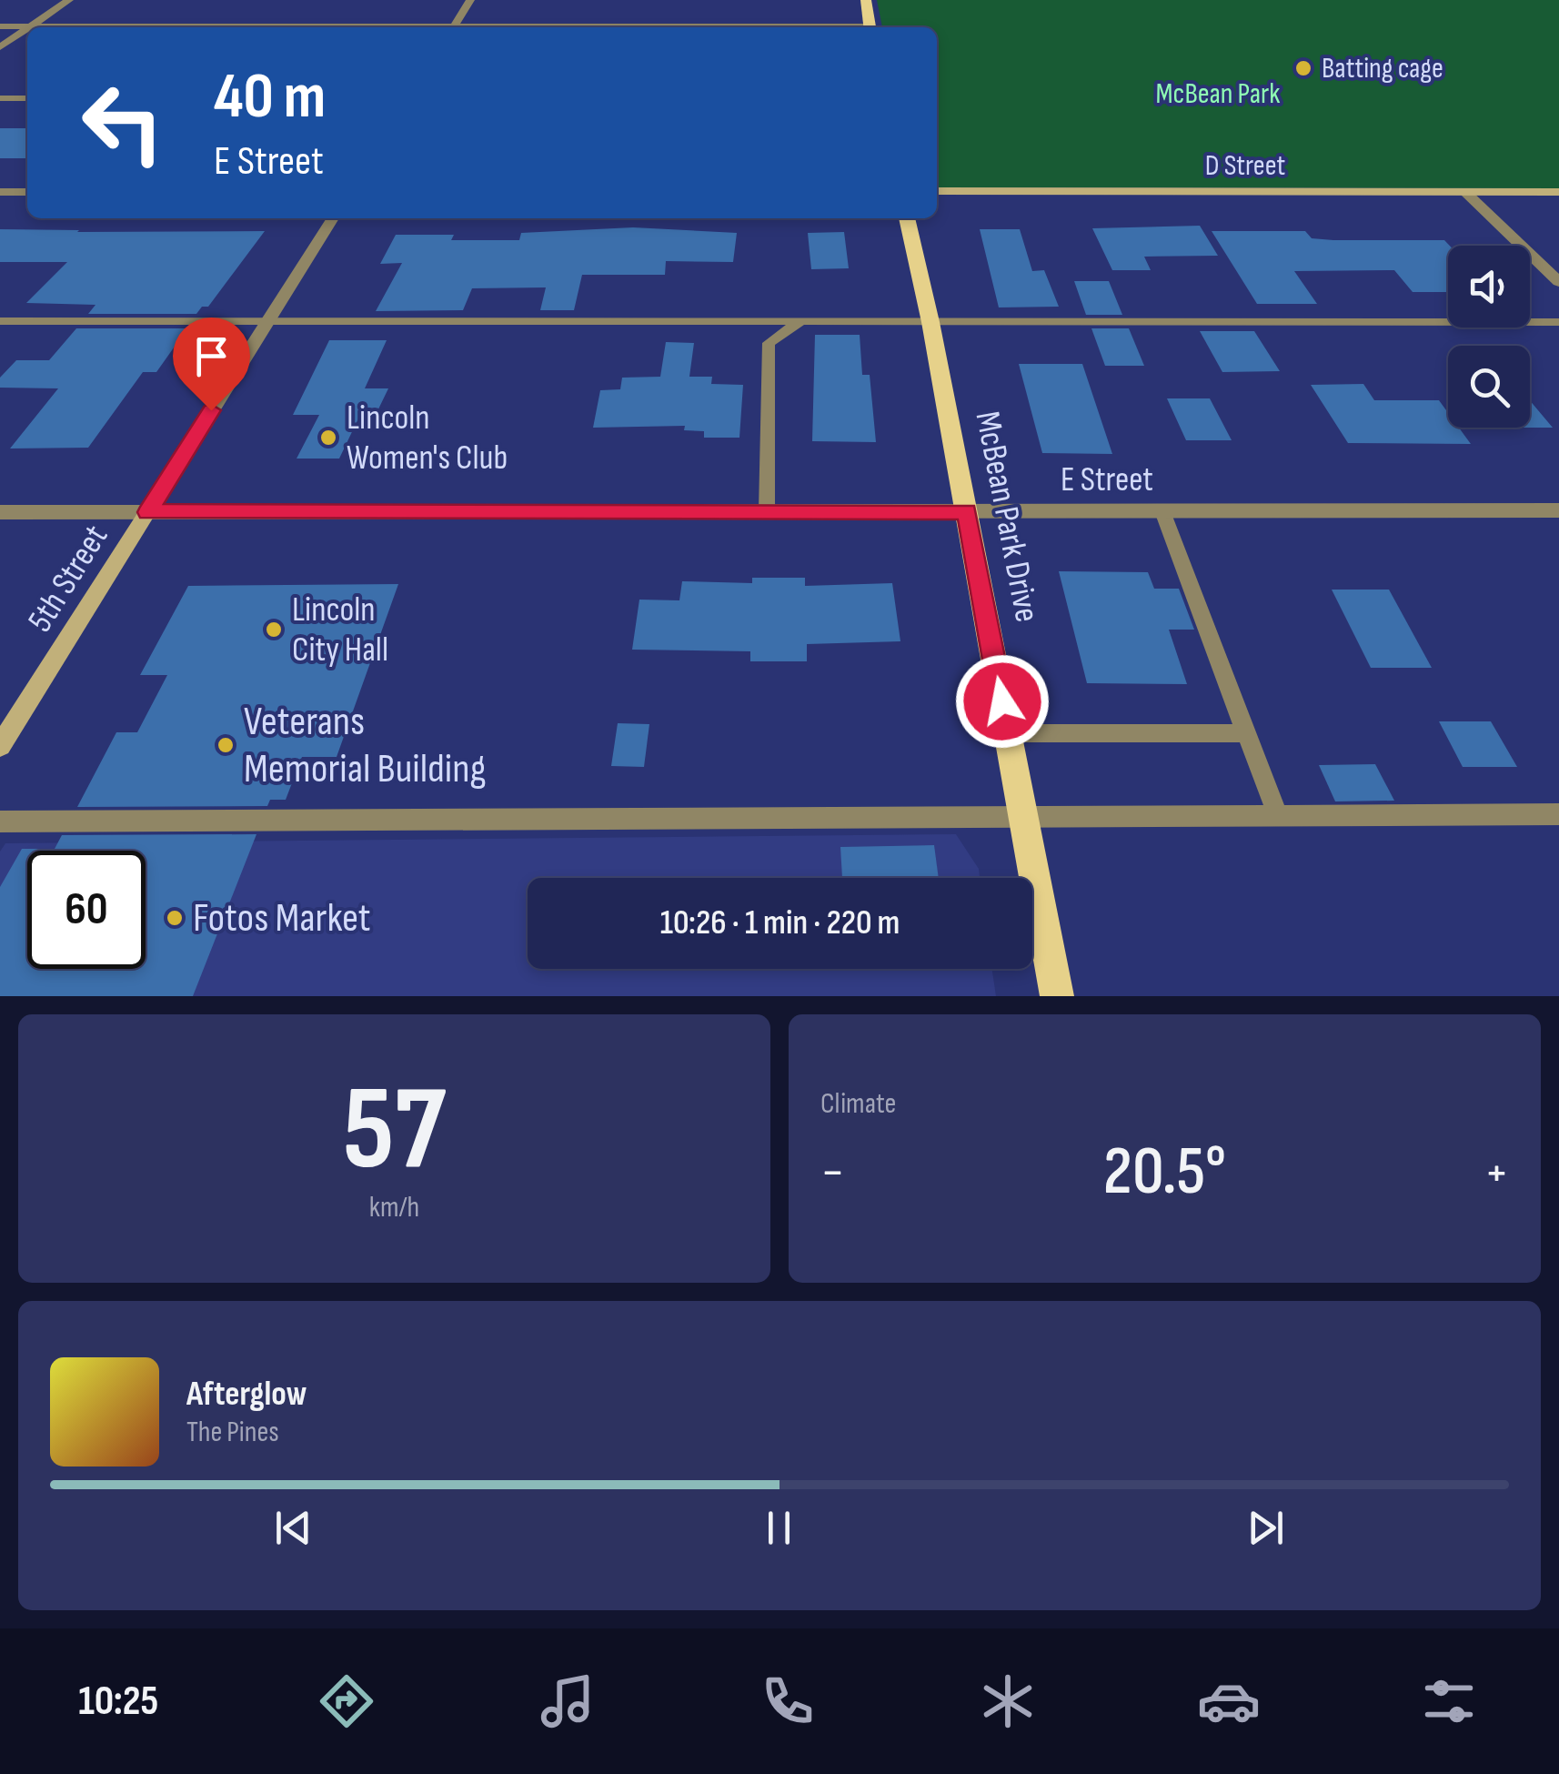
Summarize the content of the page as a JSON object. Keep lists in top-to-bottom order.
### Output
{
  "streets": {
    "main road": ["McBean Park Drive"],
    "street": ["D Street", "E Street", "5th Street"]
  },
  "crossings": [
    ["E Street", "McBean Park Drive"],
    ["E Street", "5th Street"]
  ],
  "parks": ["McBean Park"],
  "places": [
    "Batting cage",
    "Lincoln Women's Club",
    "Lincoln City Hall",
    "Veterans Memorial Building",
    "Fotos Market"
  ],
  "page": {
    "turn": ["40 m", "E Street"],
    "limit": "60",
    "trip": "10:26 · 1 min · 220 m",
    "tile": [
      ["57", "km/h"],
      "Climate"
    ],
    "heat": ["−", "20.5°", "+"],
    "song": ["Afterglow", "The Pines"],
    "tabs": "10:25"
  }
}
